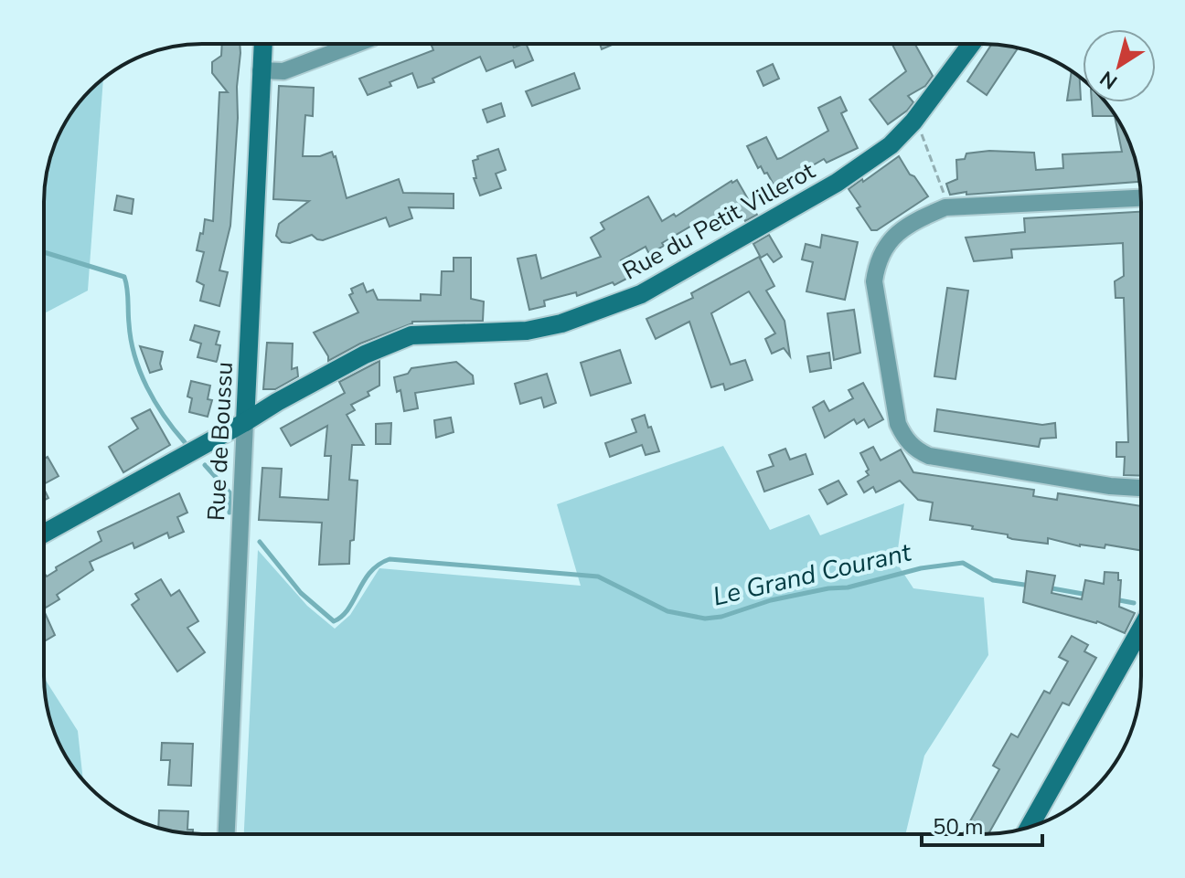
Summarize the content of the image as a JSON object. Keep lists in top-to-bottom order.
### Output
{
  "streets": {
    "street": ["Rue du Petit Villerot", "Rue de Boussu"]
  },
  "crossings": [
    ["Rue du Petit Villerot", "Rue de Boussu"]
  ],
  "water": ["Le Grand Courant"],
  "scale_bar": "50 m",
  "north": "bottom left"
}
